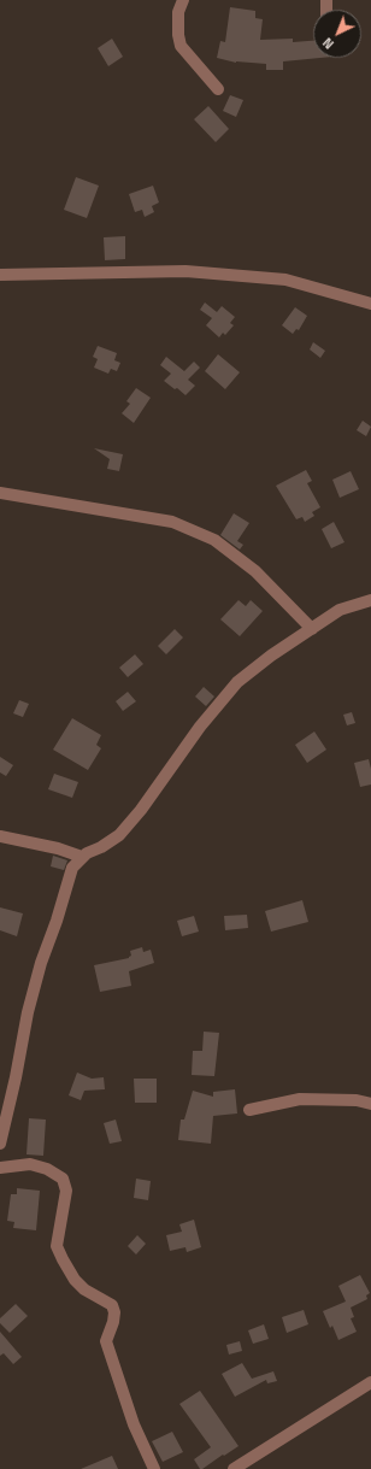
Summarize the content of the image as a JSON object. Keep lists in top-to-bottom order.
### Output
{
  "north": "bottom left"
}
